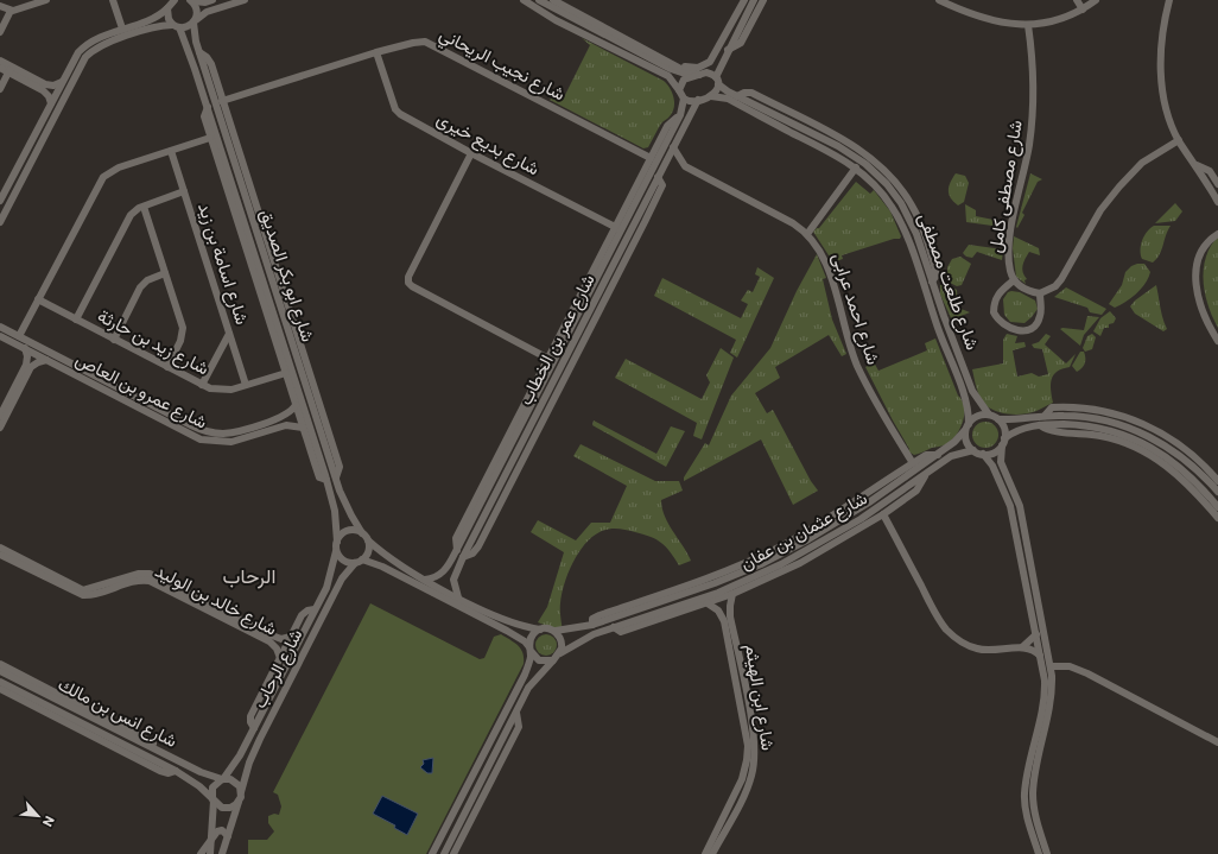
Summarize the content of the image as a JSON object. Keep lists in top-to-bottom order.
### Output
{
  "streets": {
    "street": [
      "شارع نجيب الريحاني",
      "شارع بديع خيرى",
      "شارع مصطفى كامل",
      "شارع اسامة بن زيد",
      "شارع ابو بكر الصديق",
      "شارع طلعت مصطفى",
      "شارع احمد عرابى",
      "شارع عمر بن الخطاب",
      "شارع زيد بن حارثة",
      "شارع عمرو بن العاص",
      "شارع عثمان بن عفان",
      "شارع خالد بن الوليد",
      "شارع الرحاب",
      "شارع ابن الهيثم",
      "شارع انس بن مالك"
    ]
  },
  "crossings": [
    ["شارع نجيب الريحاني", "شارع بديع خيرى"],
    ["شارع بديع خيرى", "شارع عمر بن الخطاب"],
    ["شارع اسامة بن زيد", "شارع زيد بن حارثة"],
    ["شارع ابو بكر الصديق", "شارع الرحاب"],
    ["شارع طلعت مصطفى", "شارع عمر بن الخطاب"],
    ["شارع طلعت مصطفى", "شارع عثمان بن عفان"],
    ["شارع احمد عرابى", "شارع عمر بن الخطاب"],
    ["شارع الرحاب", "شارع انس بن مالك"]
  ],
  "districts": ["الرحاب"],
  "north": "bottom right"
}
